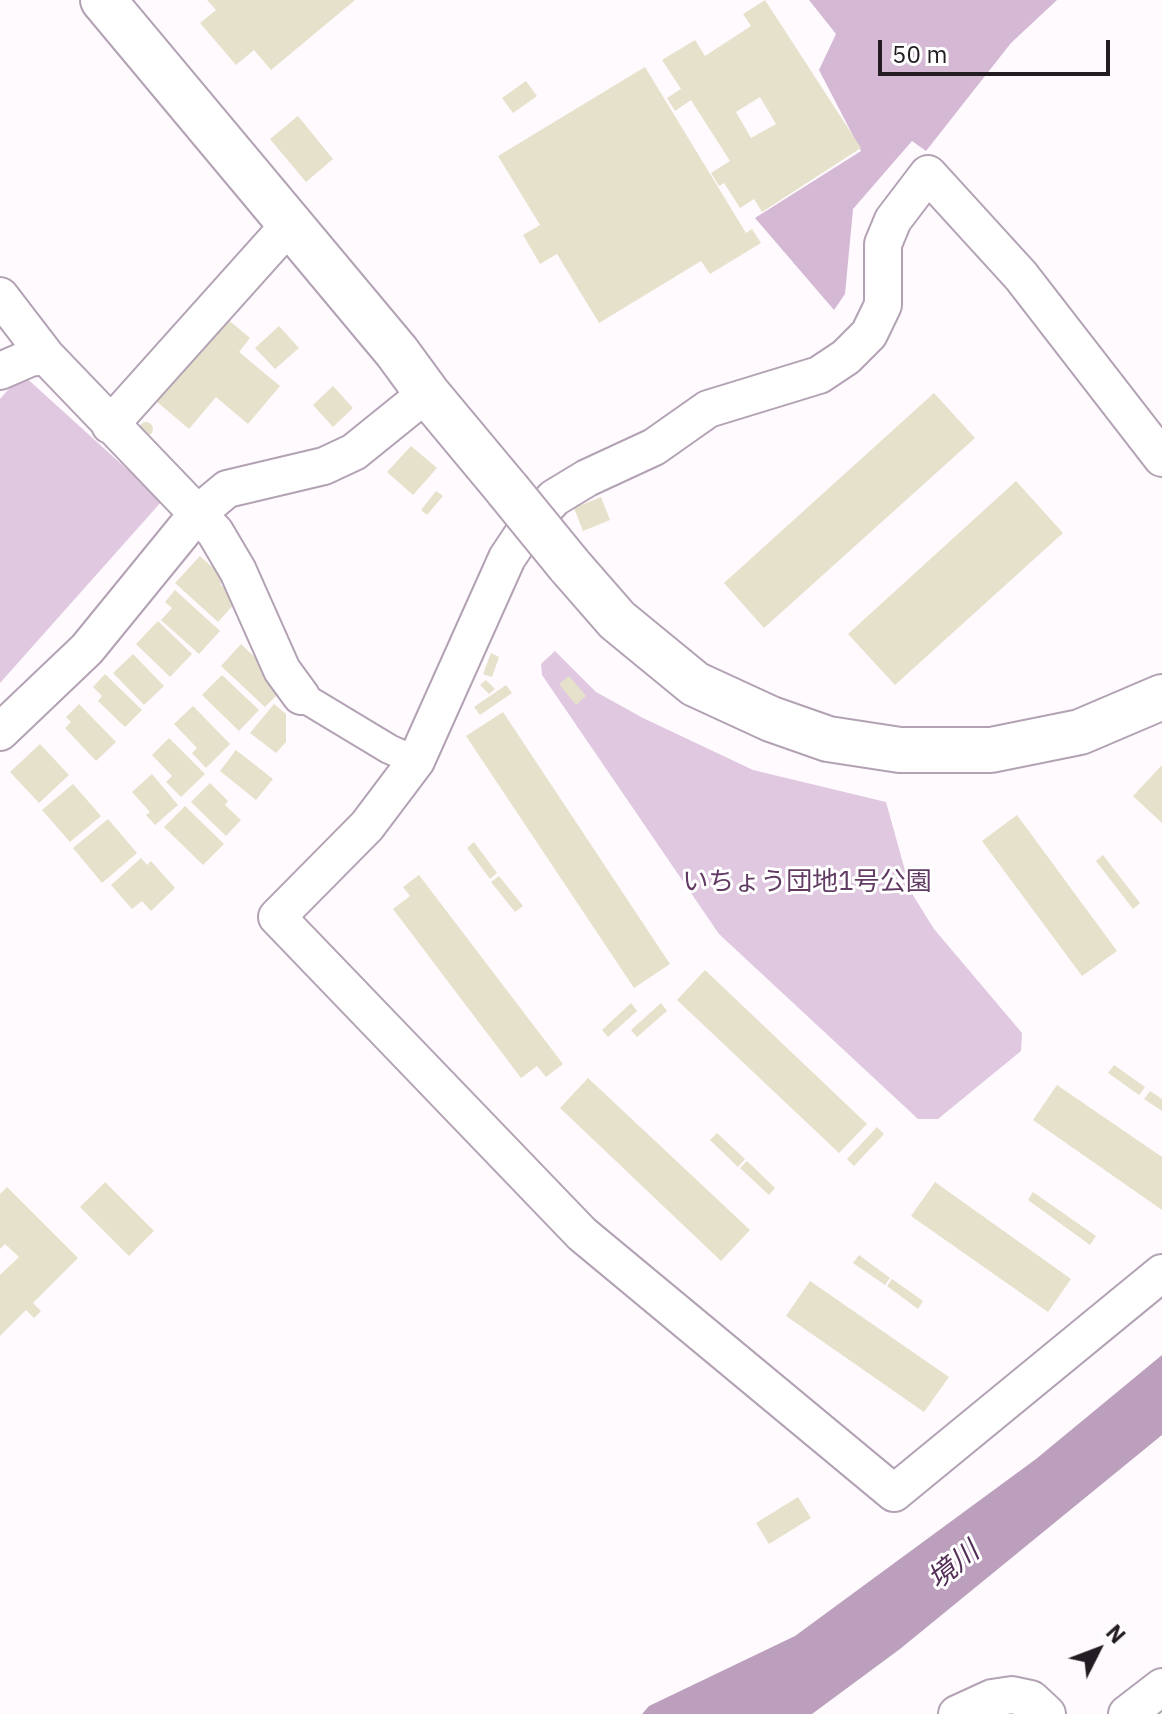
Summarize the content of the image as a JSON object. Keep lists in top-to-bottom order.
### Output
{
  "water": ["境川"],
  "parks": ["いちょう団地1号公園"],
  "scale_bar": "50 m",
  "north": "top right"
}
